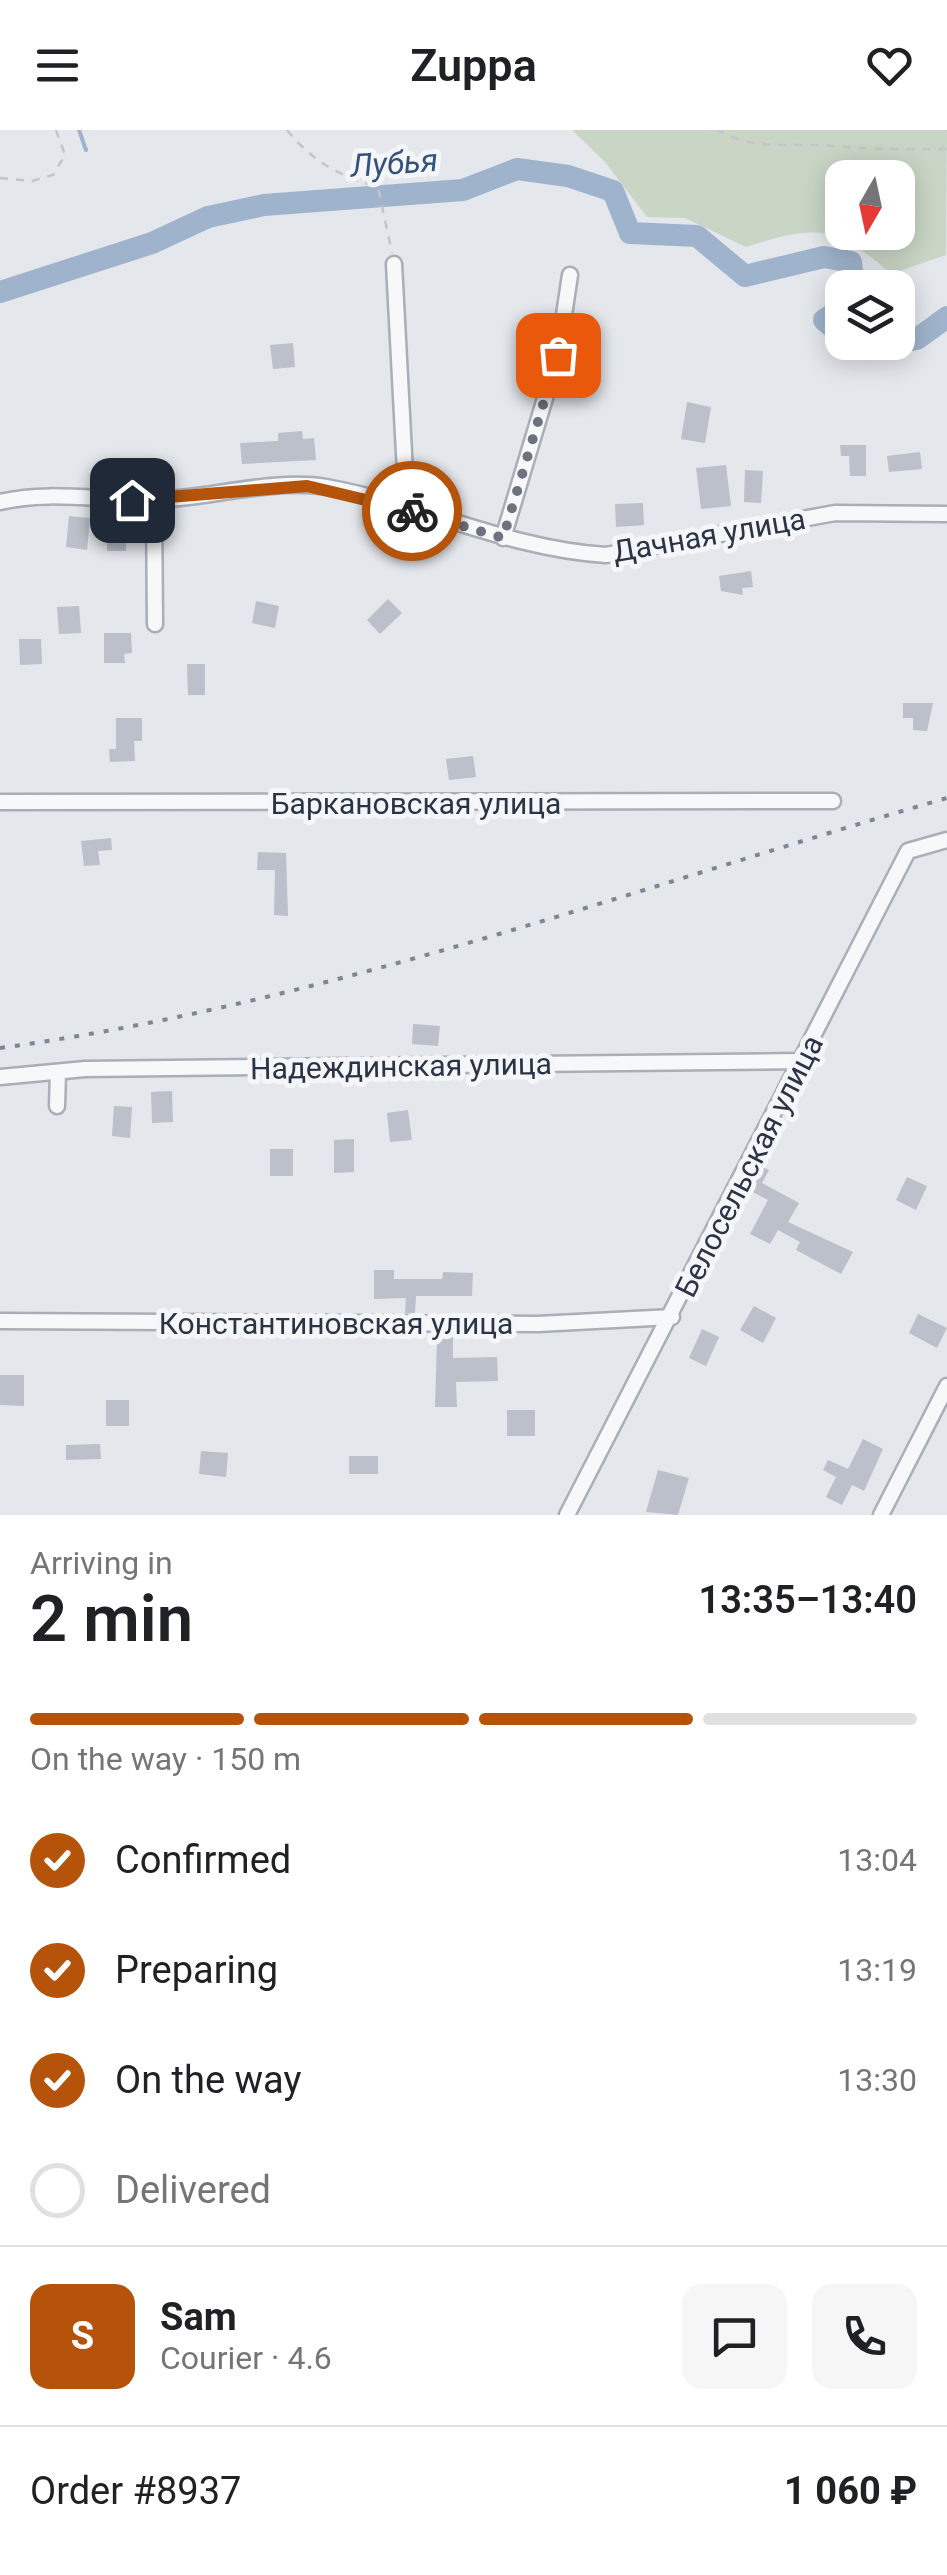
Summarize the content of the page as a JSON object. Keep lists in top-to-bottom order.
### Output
{
  "streets": {
    "street": [
      "Дачная улица",
      "Баркановская улица",
      "Надеждинская улица",
      "Белосельская улица",
      "Константиновская улица"
    ]
  },
  "crossings": [
    ["Надеждинская улица", "Белосельская улица"],
    ["Белосельская улица", "Константиновская улица"]
  ],
  "water": ["Лубья"],
  "north": "bottom",
  "page": {
    "header": "Zuppa",
    "heading": ["2 min", "Arriving in", "13:35–13:40"],
    "panel": [
      "Sam",
      "Courier · 4.6",
      "Order #8937",
      "1 060 ₽"
    ],
    "bar": "On the way · 150 m",
    "list": [
      ["Confirmed", "13:04"],
      ["Preparing", "13:19"],
      ["On the way", "13:30"],
      "Delivered"
    ],
    "round": "S"
  }
}
